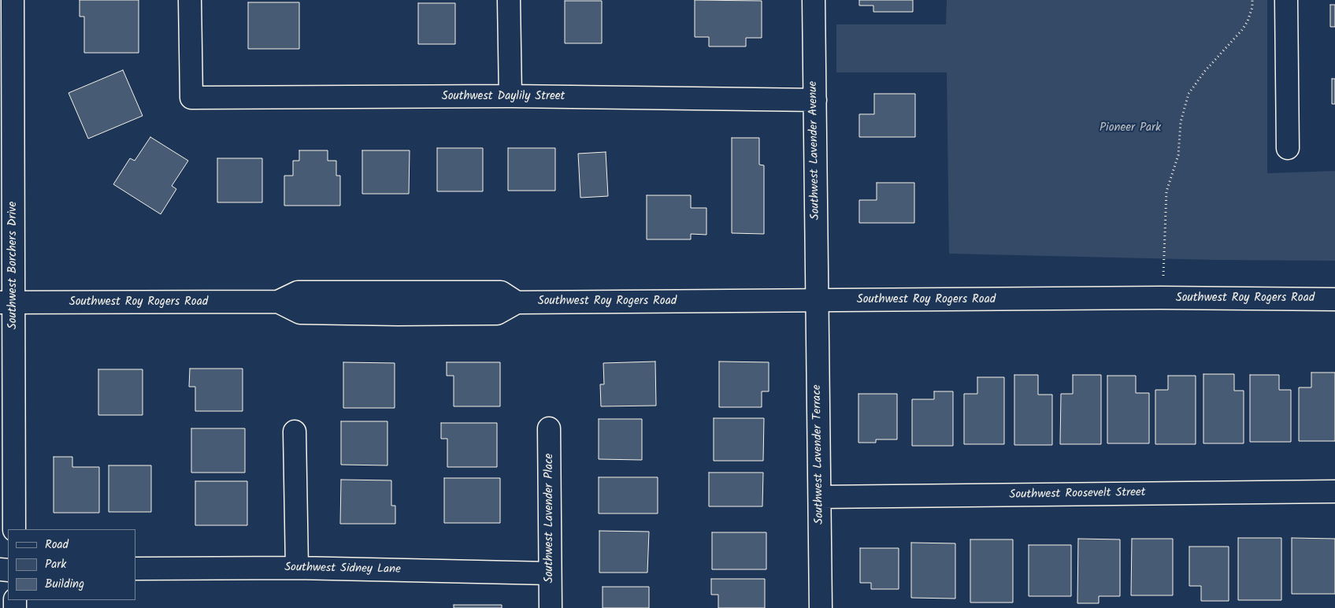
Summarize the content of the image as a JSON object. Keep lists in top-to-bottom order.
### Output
{
  "streets": {
    "street": [
      "Southwest Daylily Street",
      "Southwest Lavender Avenue",
      "Southwest Borchers Drive",
      "Southwest Roy Rogers Road",
      "Southwest Lavender Terrace",
      "Southwest Roosevelt Street",
      "Southwest Lavender Place",
      "Southwest Sidney Lane"
    ]
  },
  "crossings": [
    ["Southwest Daylily Street", "Southwest Lavender Avenue"],
    ["Southwest Lavender Avenue", "Southwest Roy Rogers Road"],
    ["Southwest Lavender Avenue", "Southwest Lavender Terrace"],
    ["Southwest Borchers Drive", "Southwest Roy Rogers Road"],
    ["Southwest Roy Rogers Road", "Southwest Lavender Terrace"],
    ["Southwest Lavender Terrace", "Southwest Roosevelt Street"],
    ["Southwest Lavender Place", "Southwest Sidney Lane"]
  ],
  "parks": ["Pioneer Park"],
  "legend": ["Road", "Park", "Building"]
}
